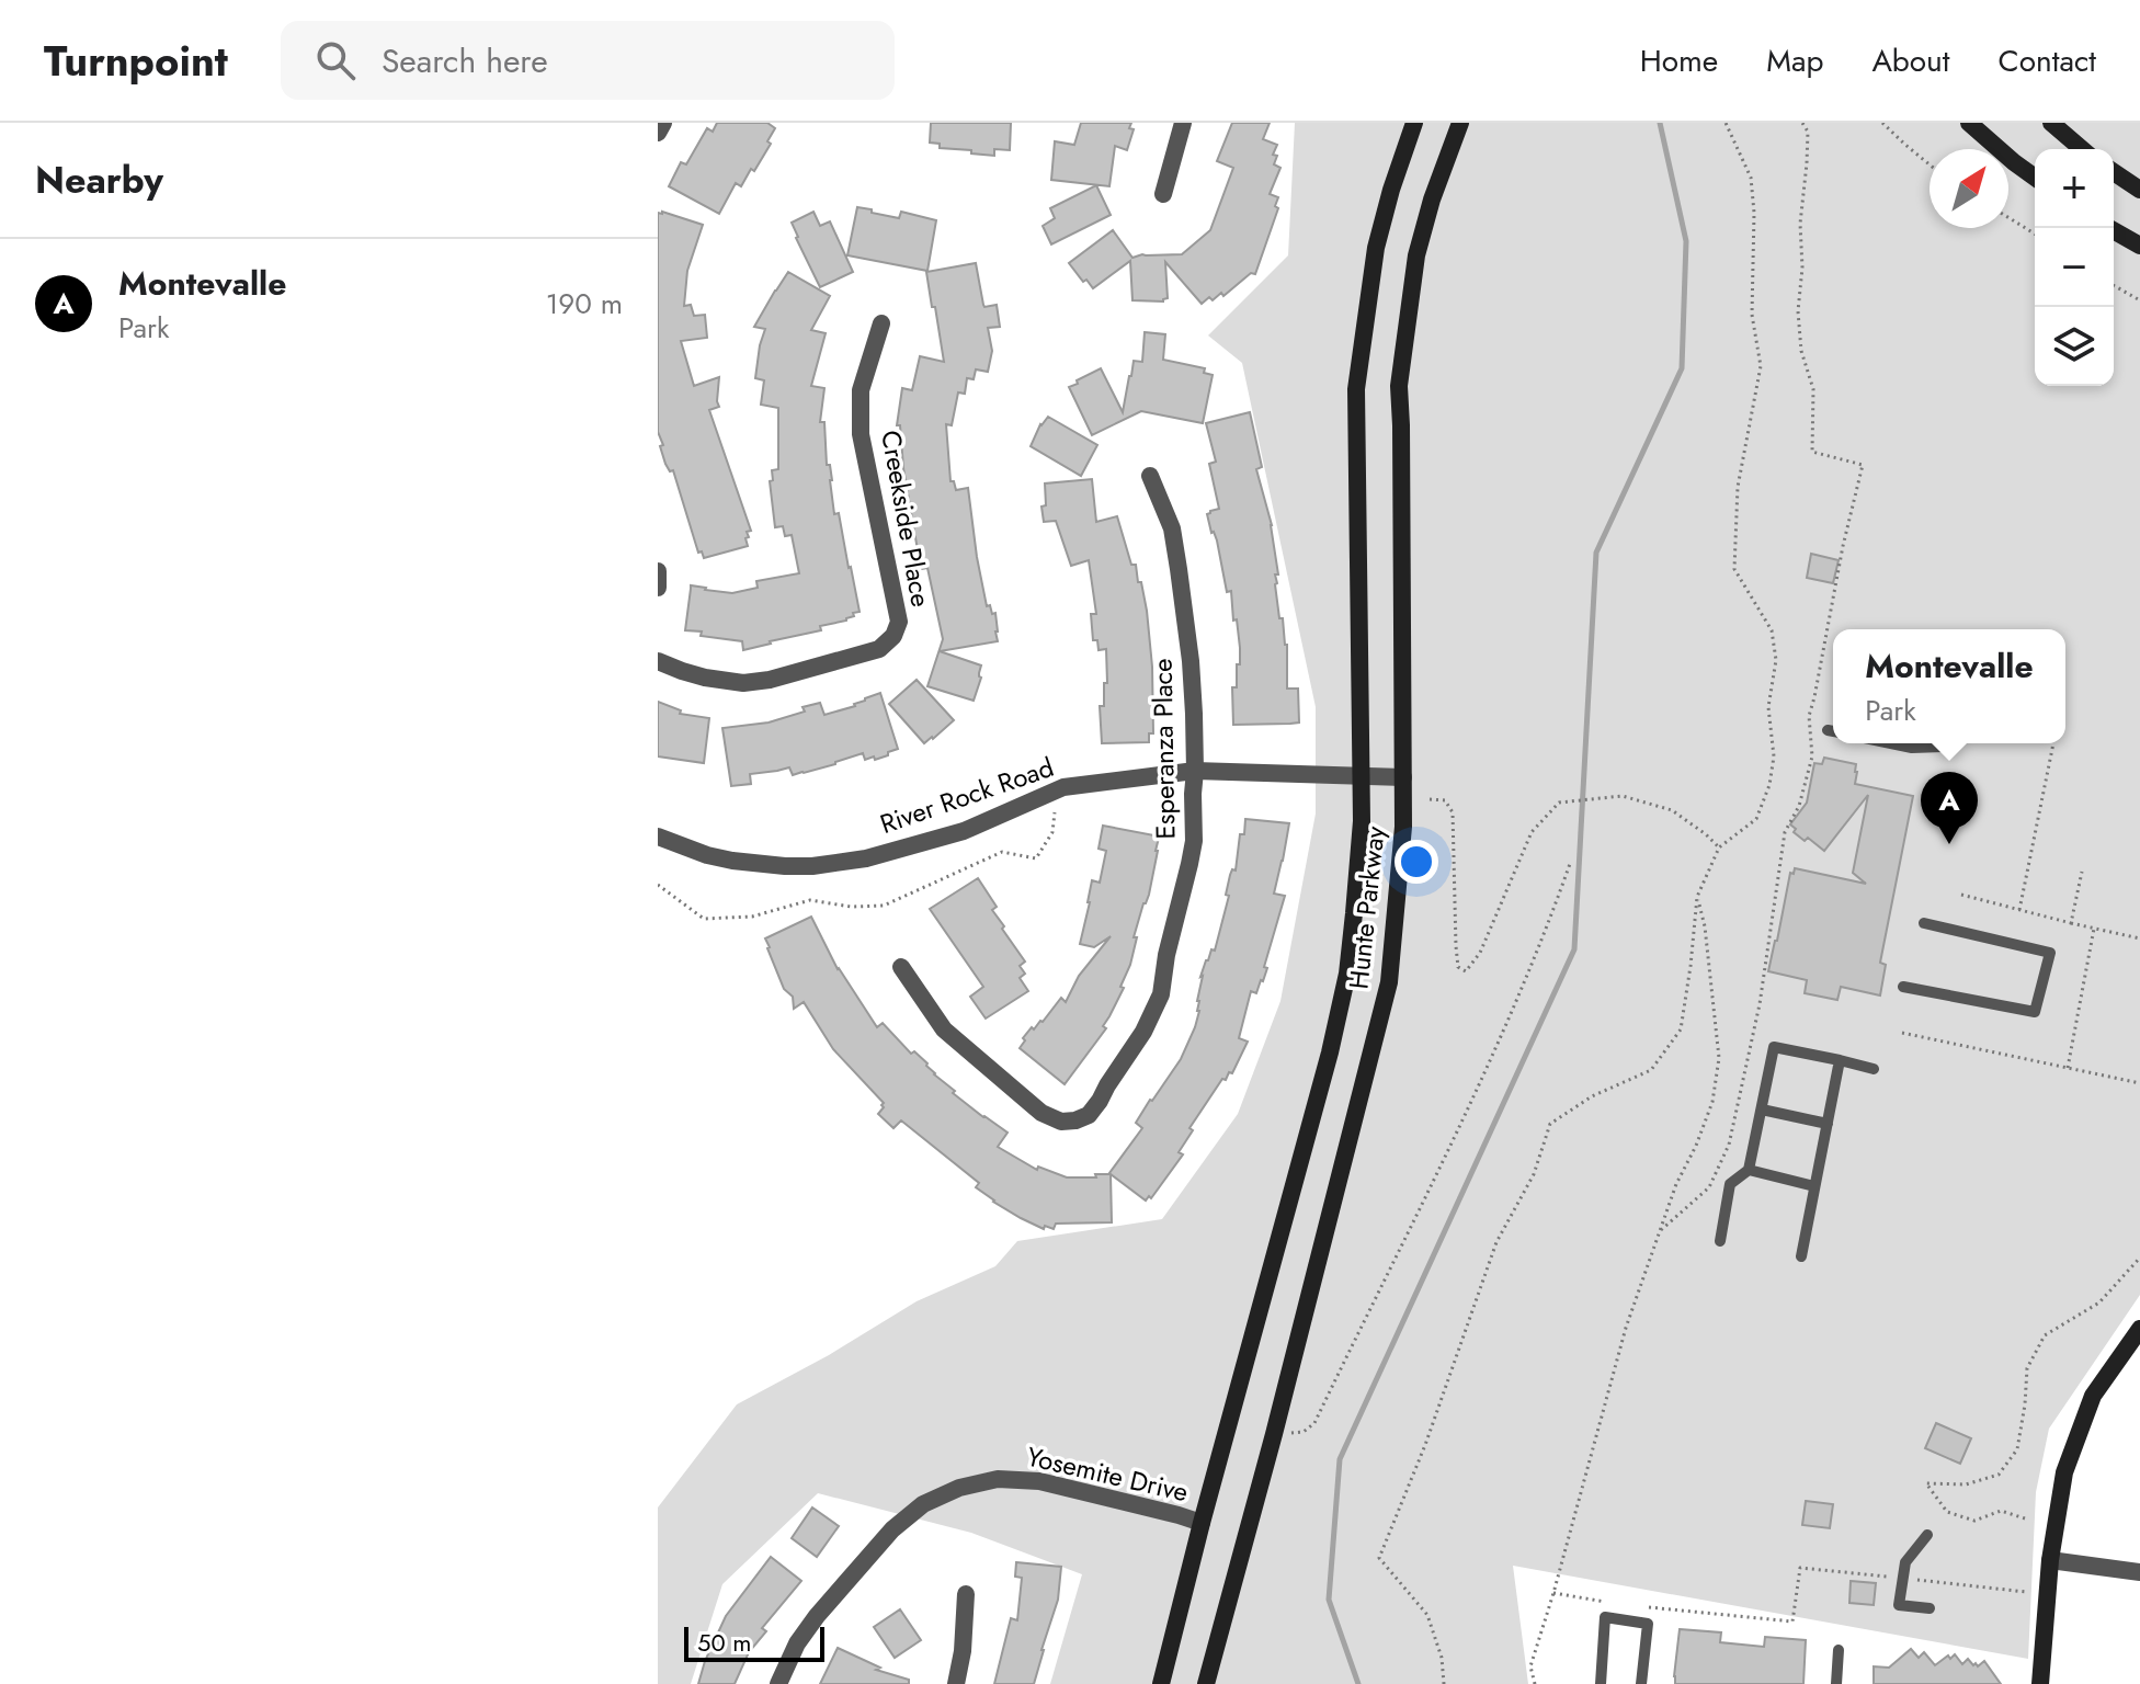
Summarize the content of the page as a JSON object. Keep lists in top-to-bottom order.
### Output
{
  "streets": {
    "main road": ["Hunte Parkway"],
    "street": [
      "Creekside Place",
      "Esperanza Place",
      "River Rock Road",
      "Yosemite Drive"
    ]
  },
  "crossings": [
    ["Esperanza Place", "River Rock Road"],
    ["River Rock Road", "Hunte Parkway"],
    ["Hunte Parkway", "Yosemite Drive"]
  ],
  "scale_bar": "50 m",
  "north": "top right",
  "page": {
    "header": "Turnpoint",
    "search": "Search here",
    "nav": [
      "Home",
      "Map",
      "About",
      "Contact"
    ],
    "heading": "Nearby",
    "map_buttons": ["+", "−"],
    "list": [
      {
        "mark": "A",
        "name": "Montevalle",
        "note": "Park",
        "value": "190 m"
      }
    ],
    "popup": ["Montevalle", "Park"],
    "pins": "A",
    "scale": "50 m"
  }
}
